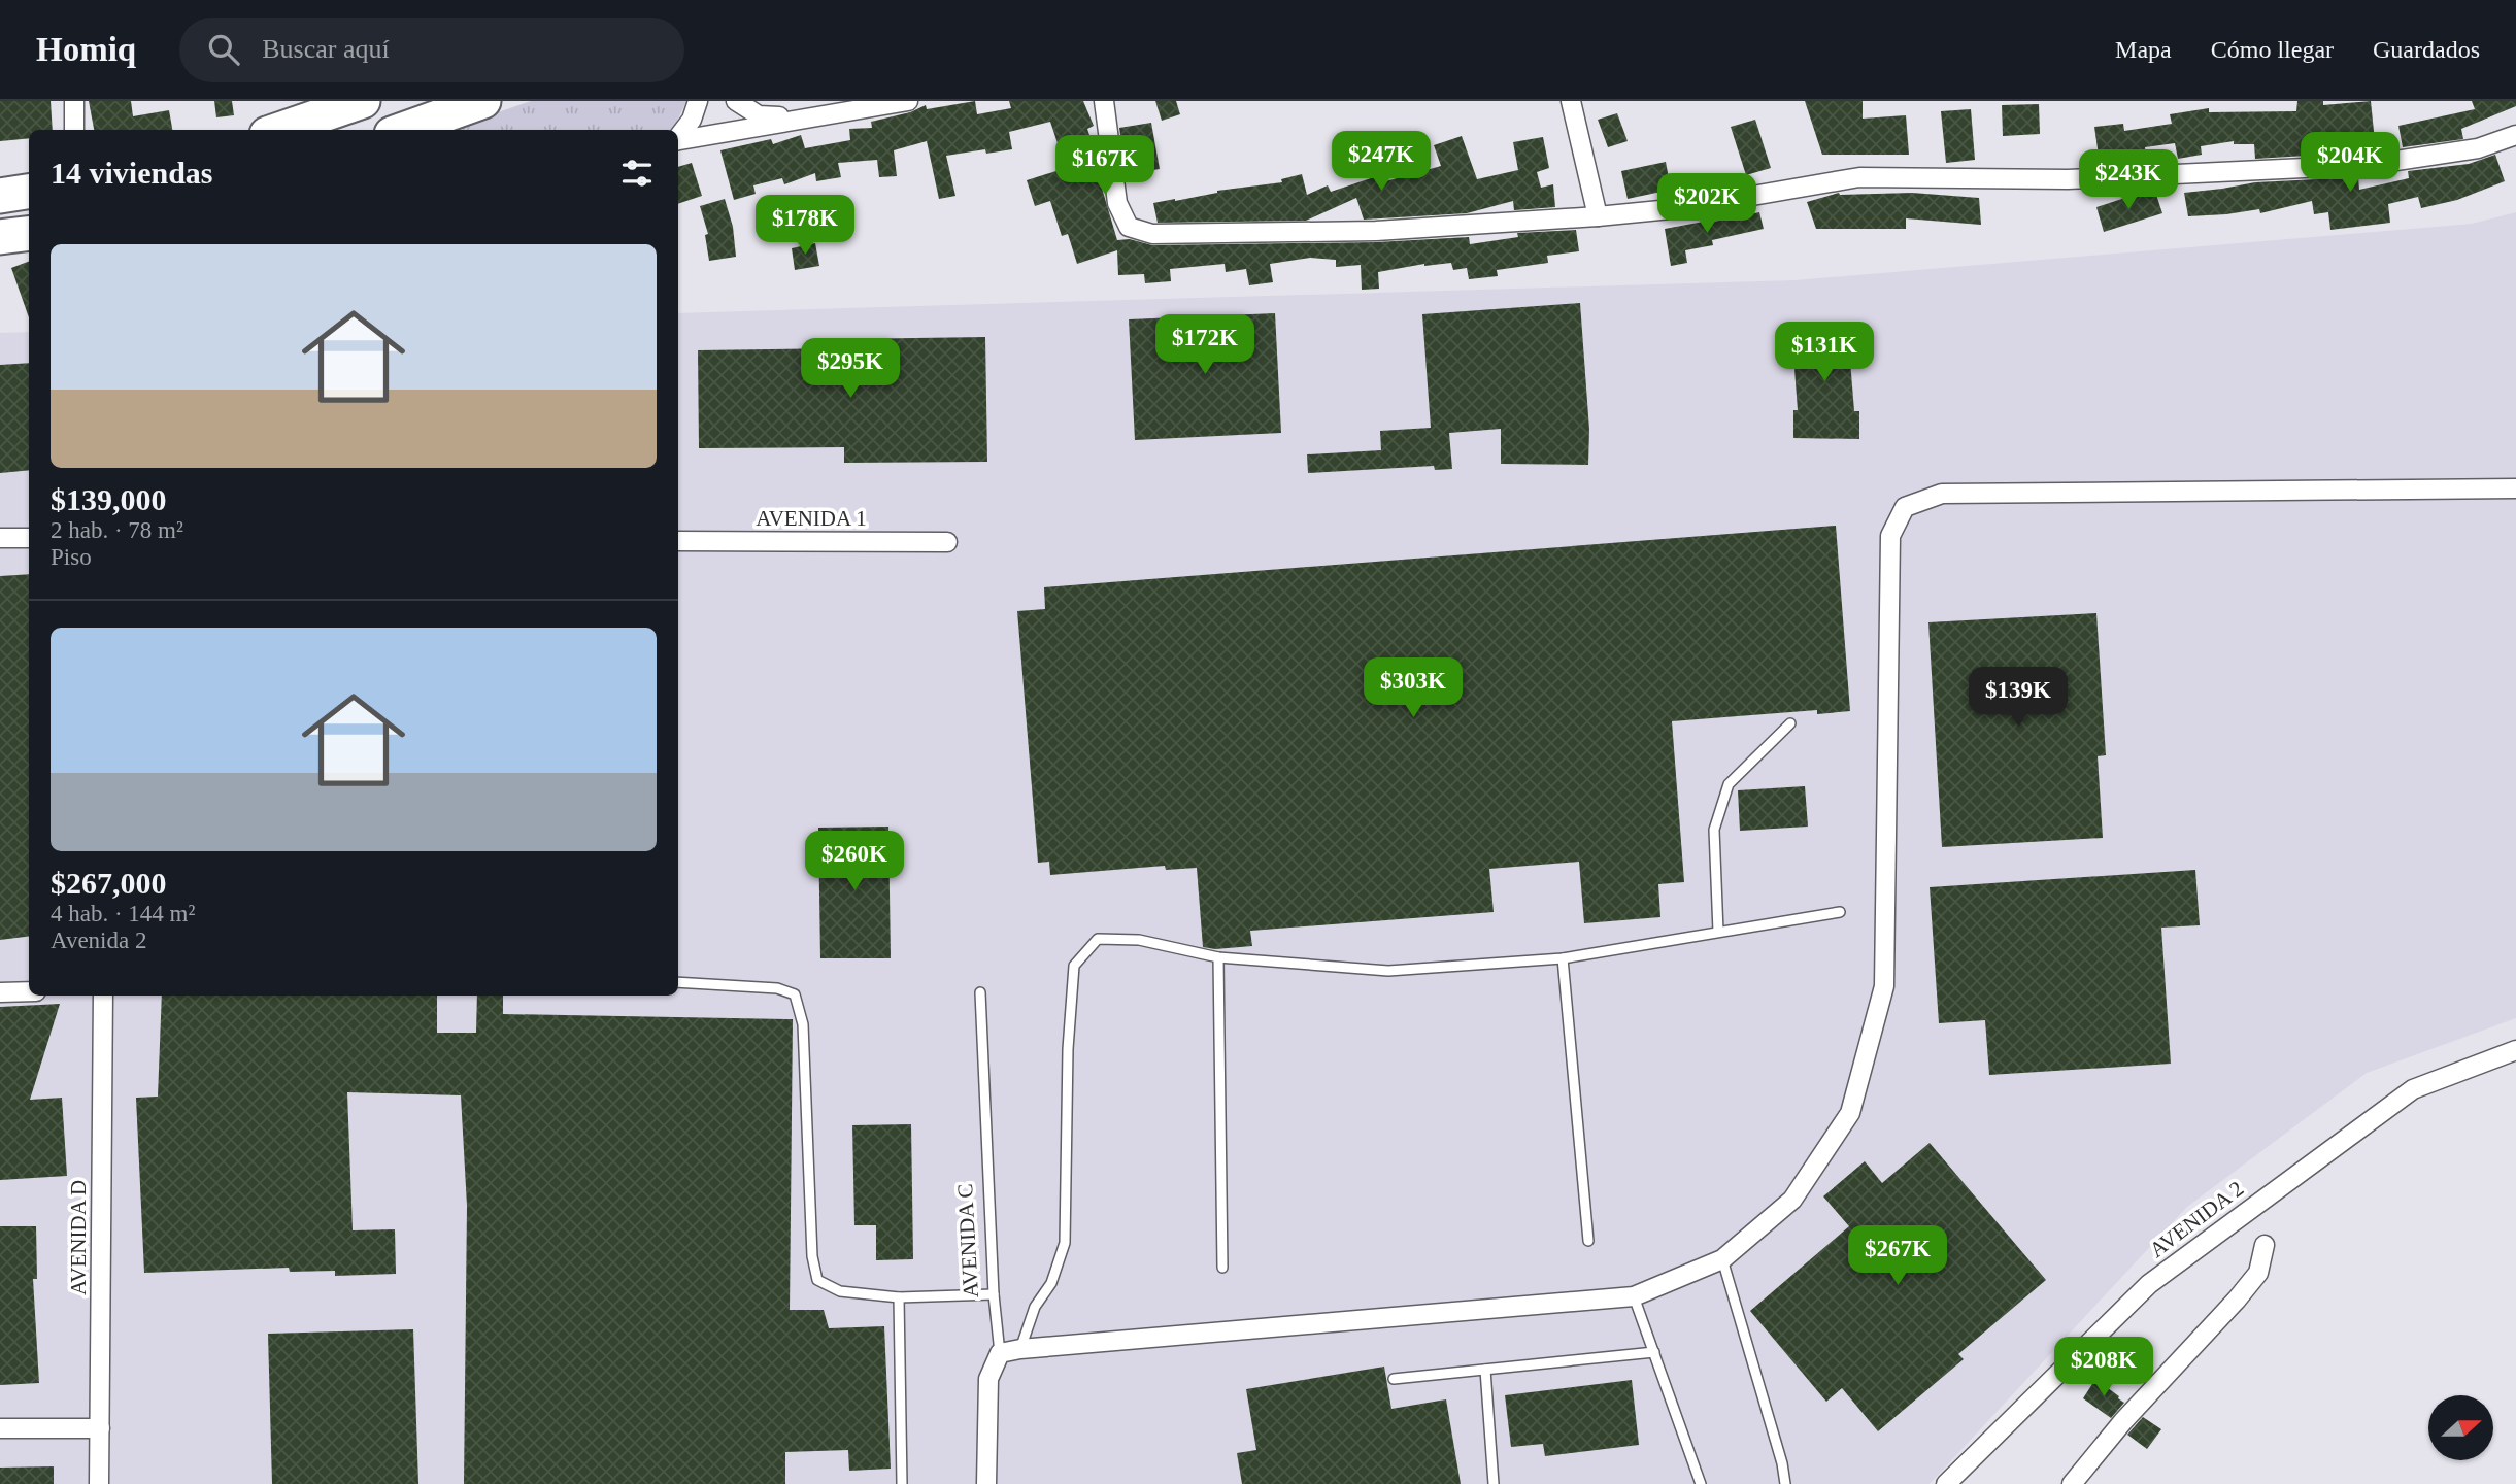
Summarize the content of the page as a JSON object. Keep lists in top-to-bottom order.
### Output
{
  "streets": {
    "street": [
      "AVENIDA 1",
      "AVENIDA 2",
      "AVENIDA D",
      "AVENIDA C"
    ]
  },
  "north": "right",
  "page": {
    "header": "Homiq",
    "search": "Buscar aquí",
    "nav": ["Mapa", "Cómo llegar", "Guardados"],
    "heading": "14 viviendas",
    "price": [
      "$247K",
      "$204K",
      "$167K",
      "$243K",
      "$202K",
      "$178K",
      "$172K",
      "$131K",
      "$295K",
      "$303K",
      "$139K",
      "$260K",
      "$267K",
      "$208K"
    ],
    "list": [
      {
        "name": "$139,000",
        "note": "2 hab. · 78 m² · Piso"
      },
      {
        "name": "$267,000",
        "note": "4 hab. · 144 m² · Avenida 2"
      }
    ]
  }
}
